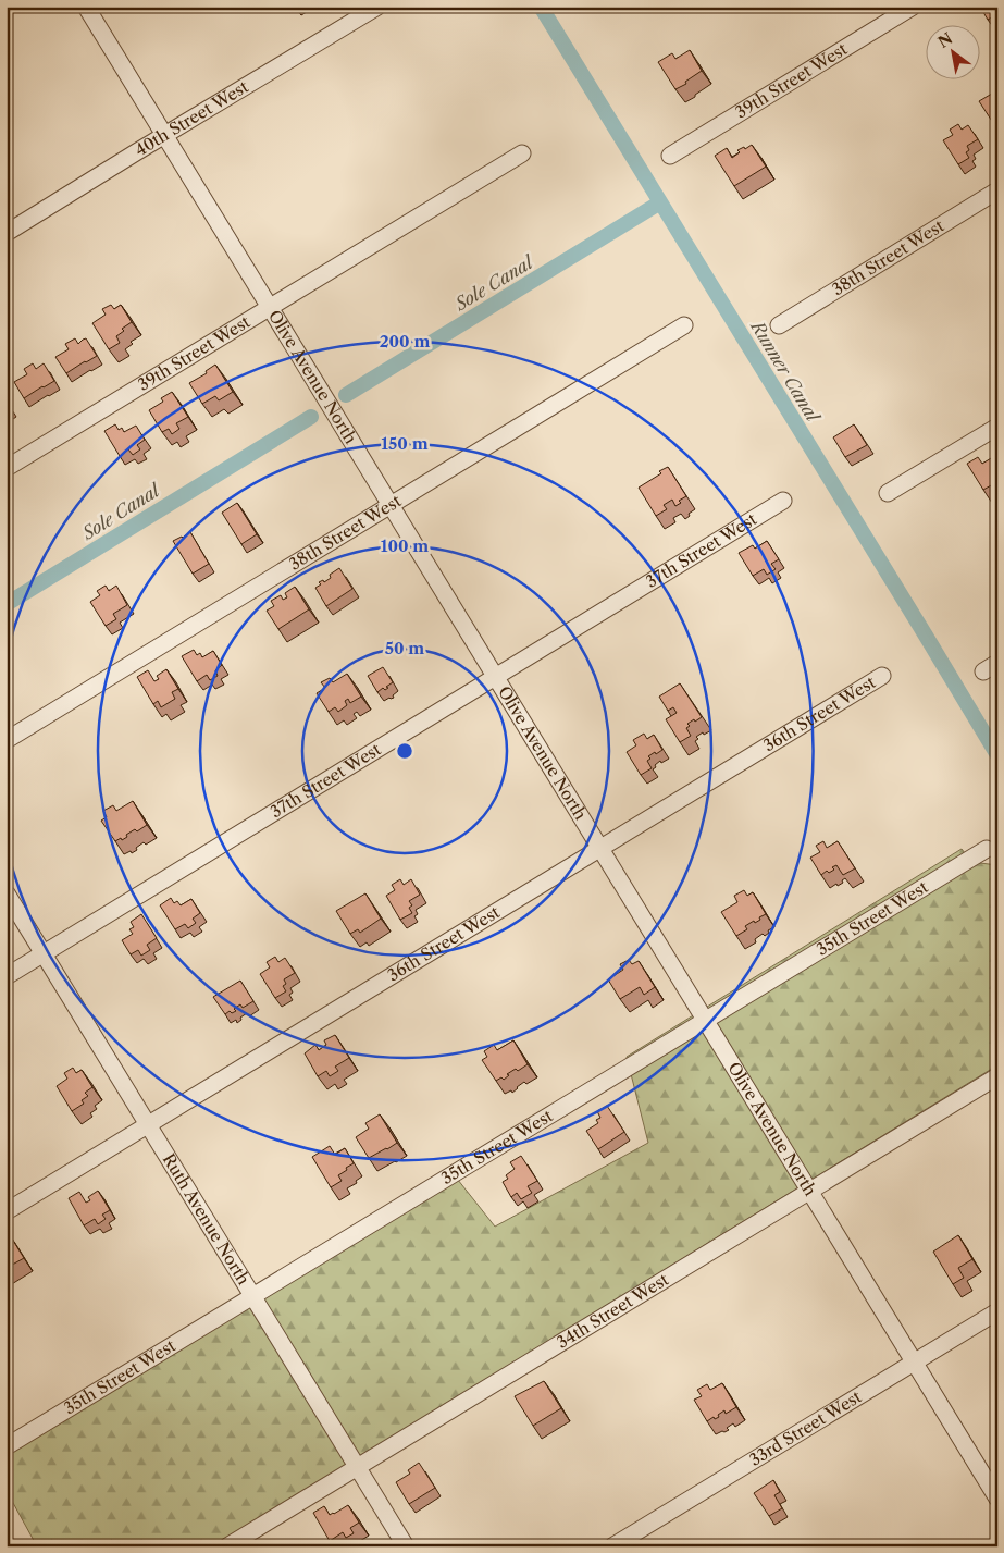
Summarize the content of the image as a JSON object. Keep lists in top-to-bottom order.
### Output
{
  "streets": {
    "street": [
      "39th Street West",
      "40th Street West",
      "38th Street West",
      "Olive Avenue North",
      "37th Street West",
      "36th Street West",
      "35th Street West",
      "Ruth Avenue North",
      "34th Street West",
      "33rd Street West"
    ]
  },
  "crossings": [
    ["39th Street West", "Olive Avenue North"],
    ["40th Street West", "Olive Avenue North"],
    ["38th Street West", "Olive Avenue North"],
    ["Olive Avenue North", "37th Street West"],
    ["Olive Avenue North", "36th Street West"],
    ["Olive Avenue North", "35th Street West"],
    ["Olive Avenue North", "34th Street West"],
    ["Olive Avenue North", "33rd Street West"],
    ["37th Street West", "Ruth Avenue North"],
    ["36th Street West", "Ruth Avenue North"],
    ["35th Street West", "Ruth Avenue North"],
    ["Ruth Avenue North", "34th Street West"]
  ],
  "water": ["Sole Canal", "Runner Canal"],
  "north": "top left",
  "rings": [
    "200 m",
    "150 m",
    "100 m",
    "50 m"
  ]
}
